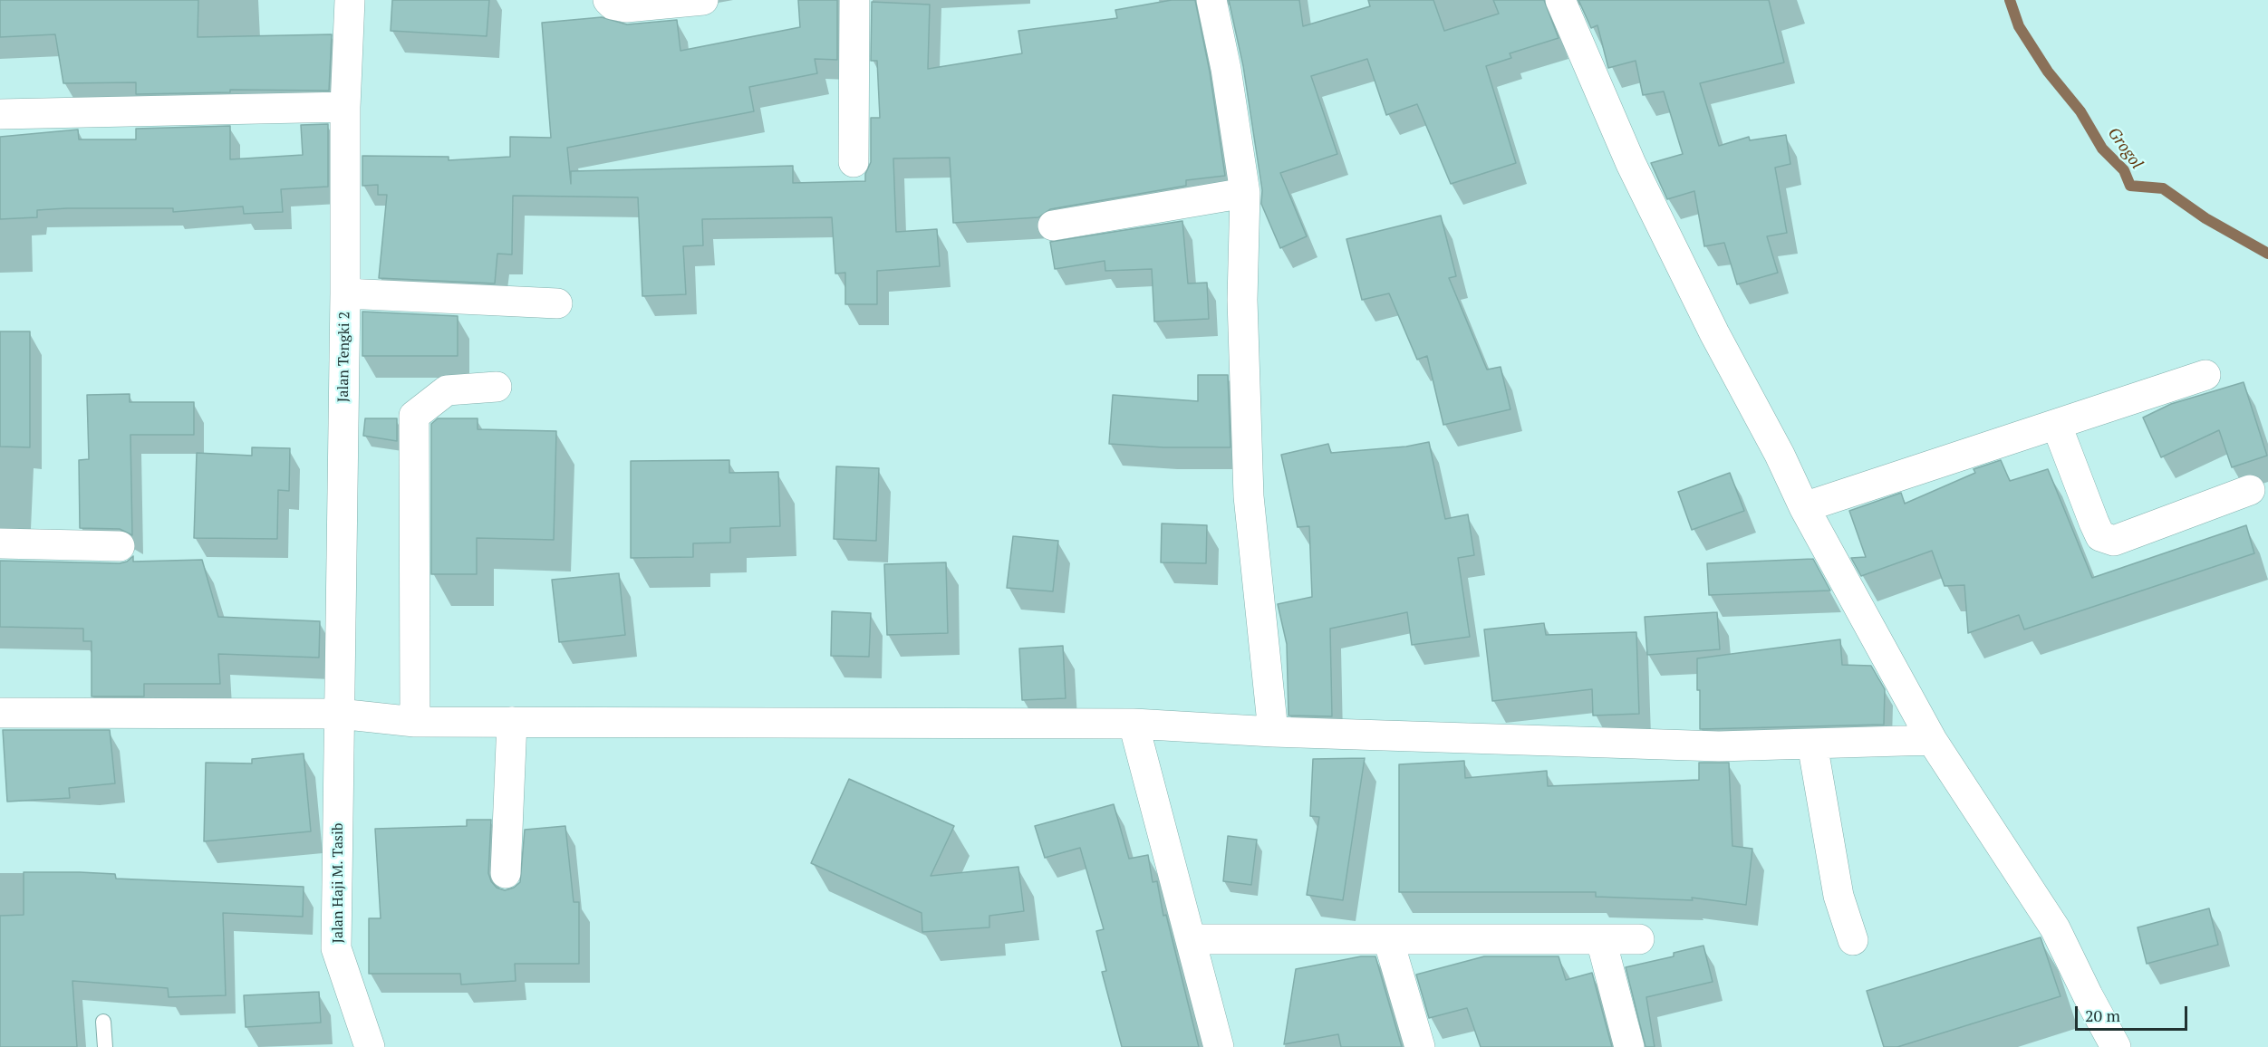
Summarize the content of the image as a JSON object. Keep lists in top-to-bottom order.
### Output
{
  "streets": {
    "street": ["Jalan Tengki 2", "Jalan Haji M. Tasib"]
  },
  "crossings": [
    ["Jalan Tengki 2", "Jalan Haji M. Tasib"]
  ],
  "water": ["Grogol"],
  "scale_bar": "20 m"
}
